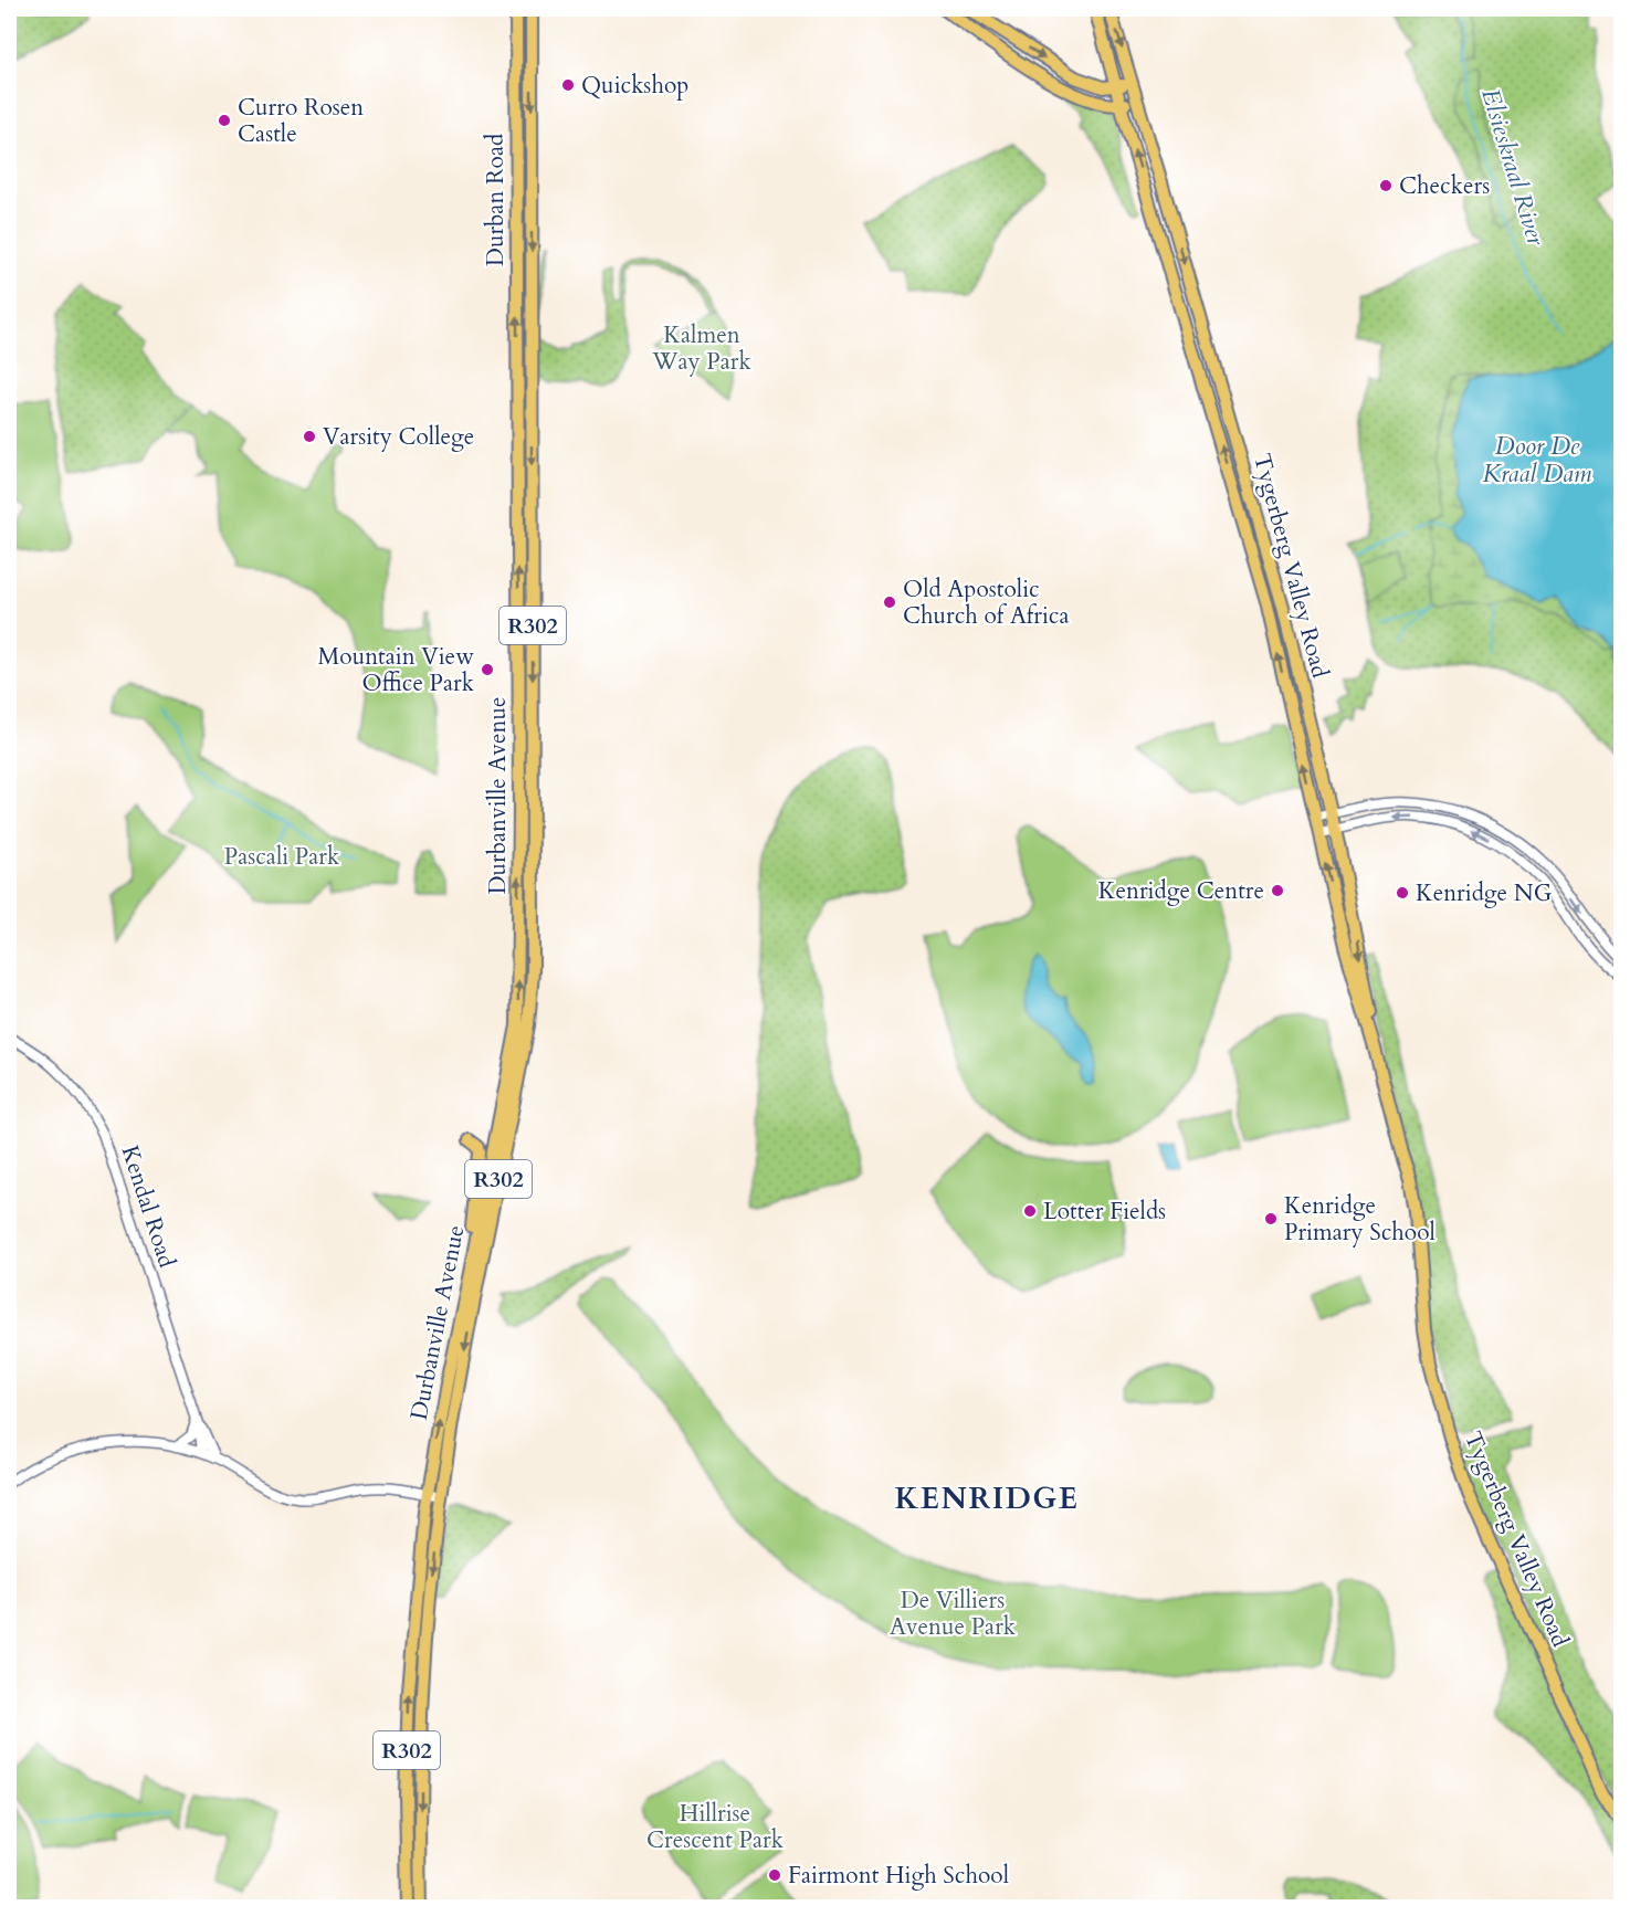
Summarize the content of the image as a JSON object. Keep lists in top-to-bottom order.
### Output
{
  "streets": {
    "main road": [
      "Durban Road",
      "Tygerberg Valley Road",
      "R302",
      "Durbanville Avenue"
    ],
    "street": ["Kendal Road"]
  },
  "crossings": [
    ["Durban Road", "Durbanville Avenue"]
  ],
  "districts": ["KENRIDGE"],
  "water": ["Elsieskraal River", "Door De Kraal Dam"],
  "parks": [
    "Kalmen Way Park",
    "Pascali Park",
    "De Villiers Avenue Park",
    "Hillrise Crescent Park"
  ],
  "places": [
    "Quickshop",
    "Curro Rosen Castle",
    "Checkers",
    "Varsity College",
    "Old Apostolic Church of Africa",
    "Mountain View Office Park",
    "Kenridge Centre",
    "Kenridge NG",
    "Lotter Fields",
    "Kenridge Primary School",
    "Fairmont High School"
  ]
}
